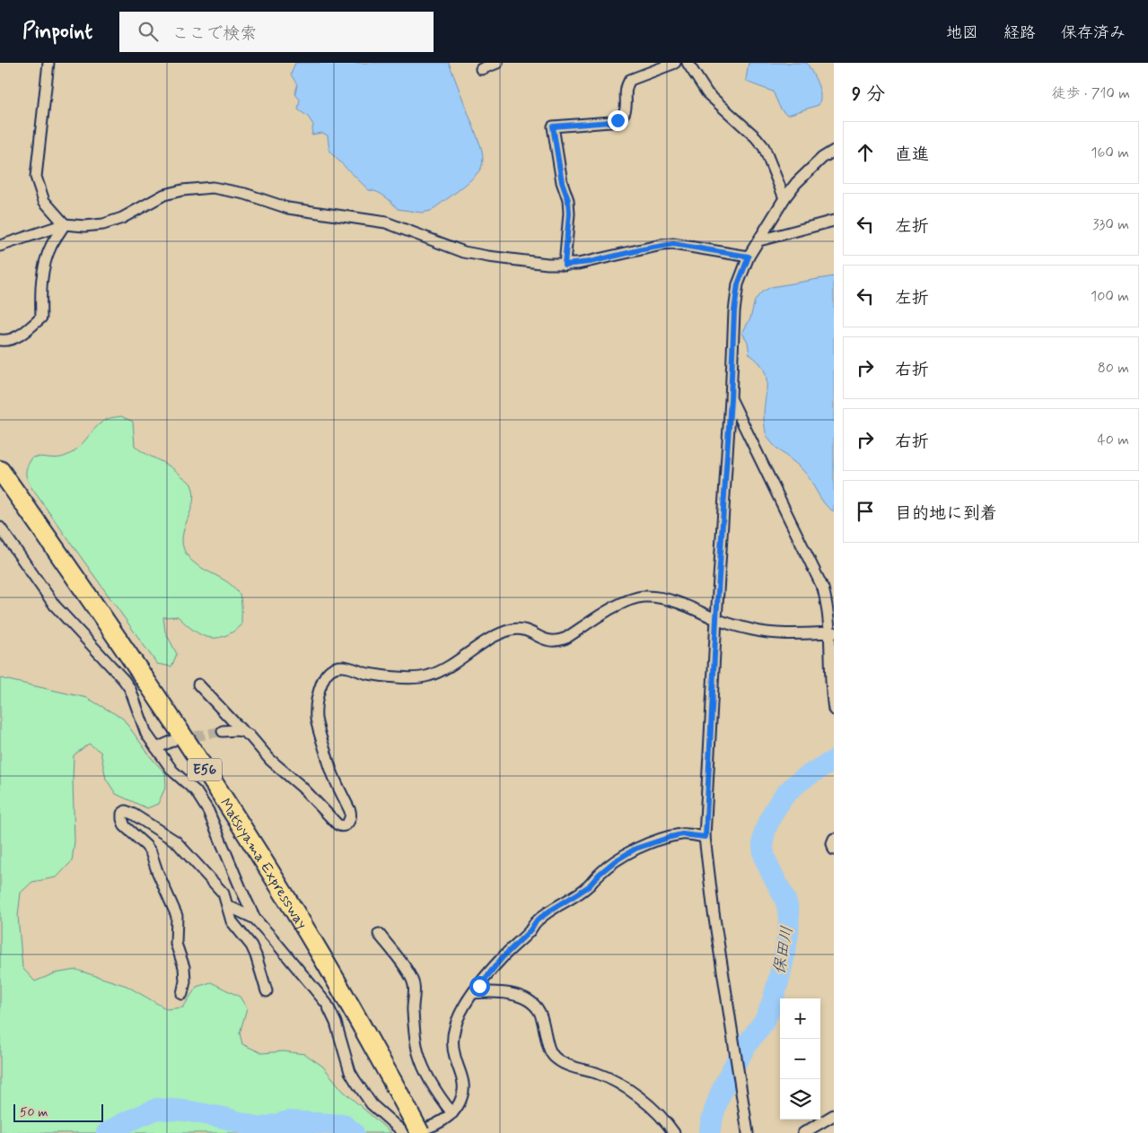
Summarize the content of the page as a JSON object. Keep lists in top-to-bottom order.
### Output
{
  "streets": {
    "highway": ["E56", "Matsuyama Expressway"]
  },
  "water": ["保田川"],
  "scale_bar": "50 m",
  "page": {
    "header": "Pinpoint",
    "search": "ここで検索",
    "nav": ["地図", "経路", "保存済み"],
    "heading": ["9 分", "徒歩 · 710 m"],
    "list": [
      ["直進", "160 m"],
      ["左折", "330 m"],
      ["左折", "100 m"],
      ["右折", "80 m"],
      ["右折", "40 m"],
      "目的地に到着"
    ],
    "map_buttons": ["+", "−"],
    "scale": "50 m"
  }
}
